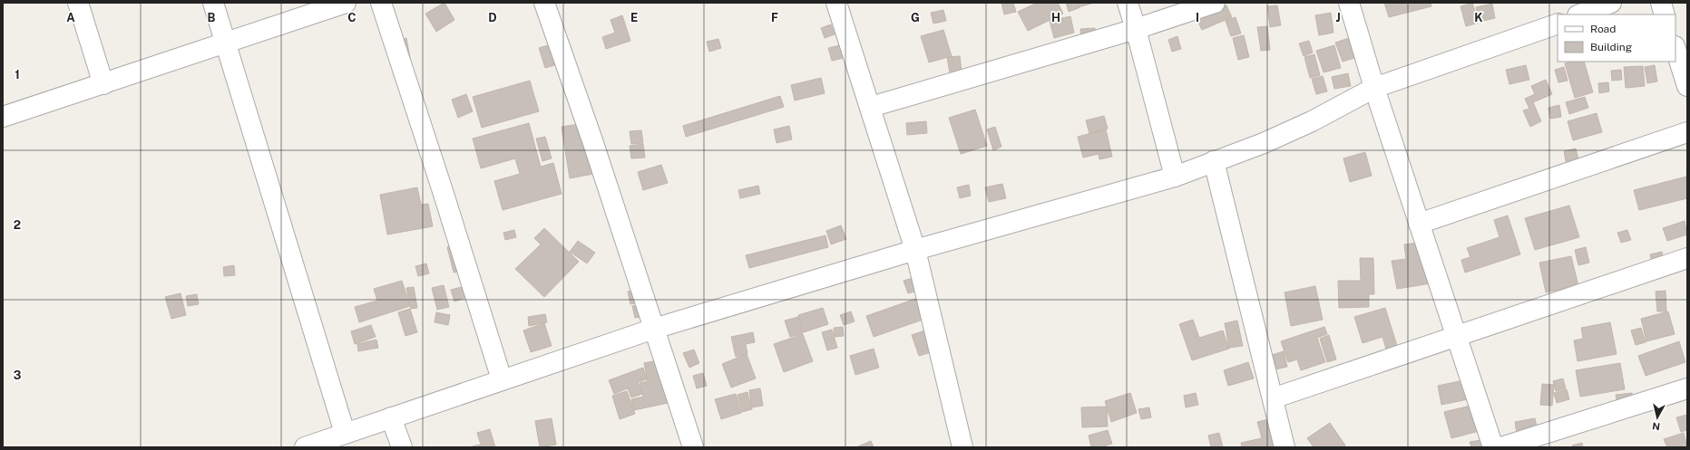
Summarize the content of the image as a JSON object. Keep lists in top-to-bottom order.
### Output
{
  "legend": ["Road", "Building"],
  "north": "bottom",
  "grid": {
    "columns": [
      "A",
      "B",
      "C",
      "D",
      "E",
      "F",
      "G",
      "H",
      "I",
      "J",
      "K"
    ],
    "rows": ["1", "2", "3"]
  }
}
